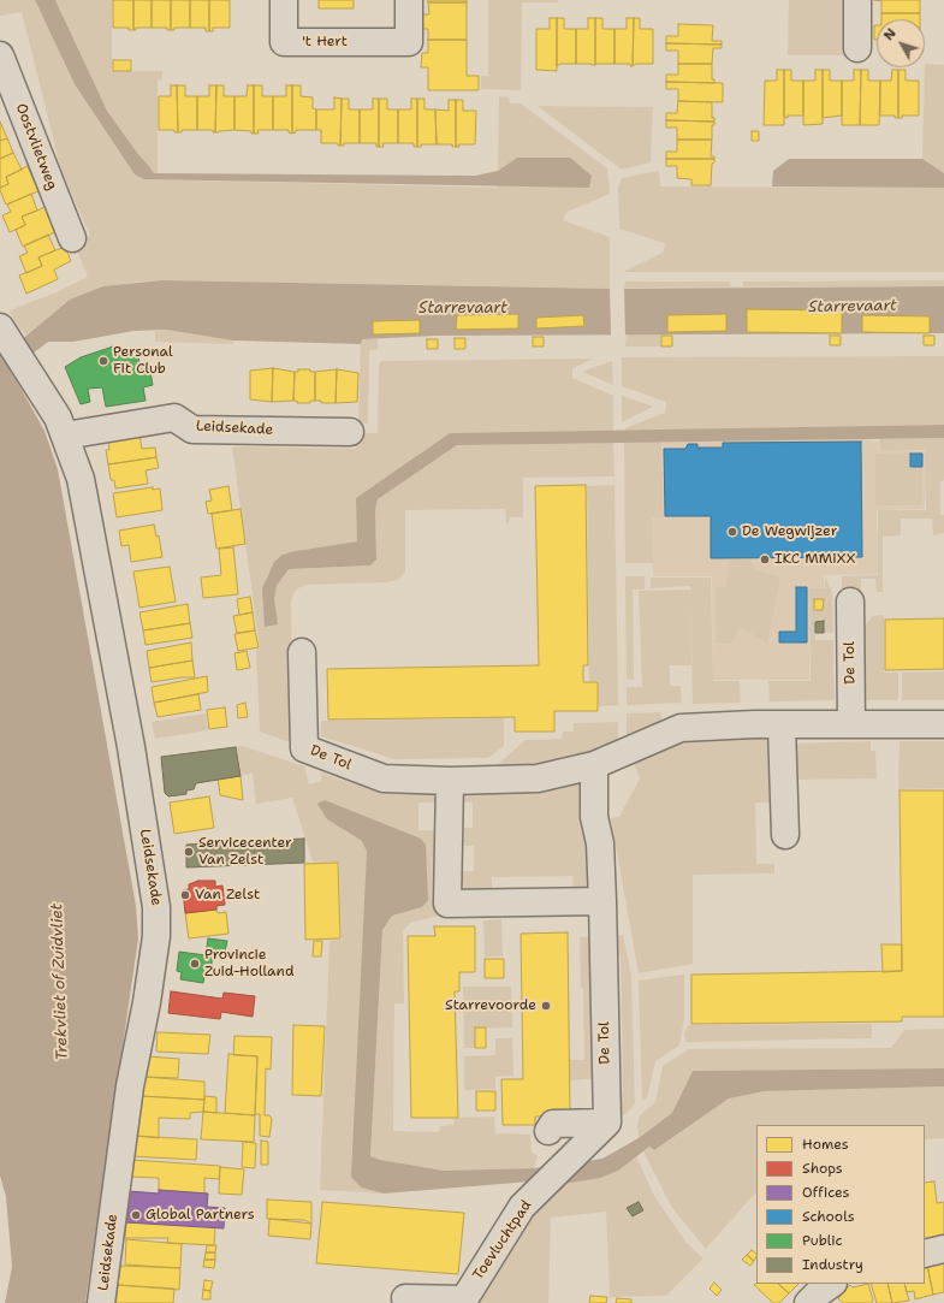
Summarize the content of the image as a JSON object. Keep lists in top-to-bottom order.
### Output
{
  "streets": {
    "street": [
      "'t Hert",
      "Oostvlietweg",
      "Leidsekade",
      "De Tol",
      "Toevluchtpad"
    ]
  },
  "crossings": [
    ["De Tol", "Toevluchtpad"]
  ],
  "water": ["Starrevaart", "Trekvliet of Zuidvliet"],
  "places": [
    "Personal Fit Club",
    "De Wegwijzer",
    "IKC MMiXX",
    "Servicecenter Van Zelst",
    "Van Zelst",
    "Provincie Zuid-Holland",
    "Starrevoorde",
    "Global Partners"
  ],
  "legend": [
    "Homes",
    "Shops",
    "Offices",
    "Schools",
    "Public",
    "Industry"
  ],
  "north": "top left"
}
